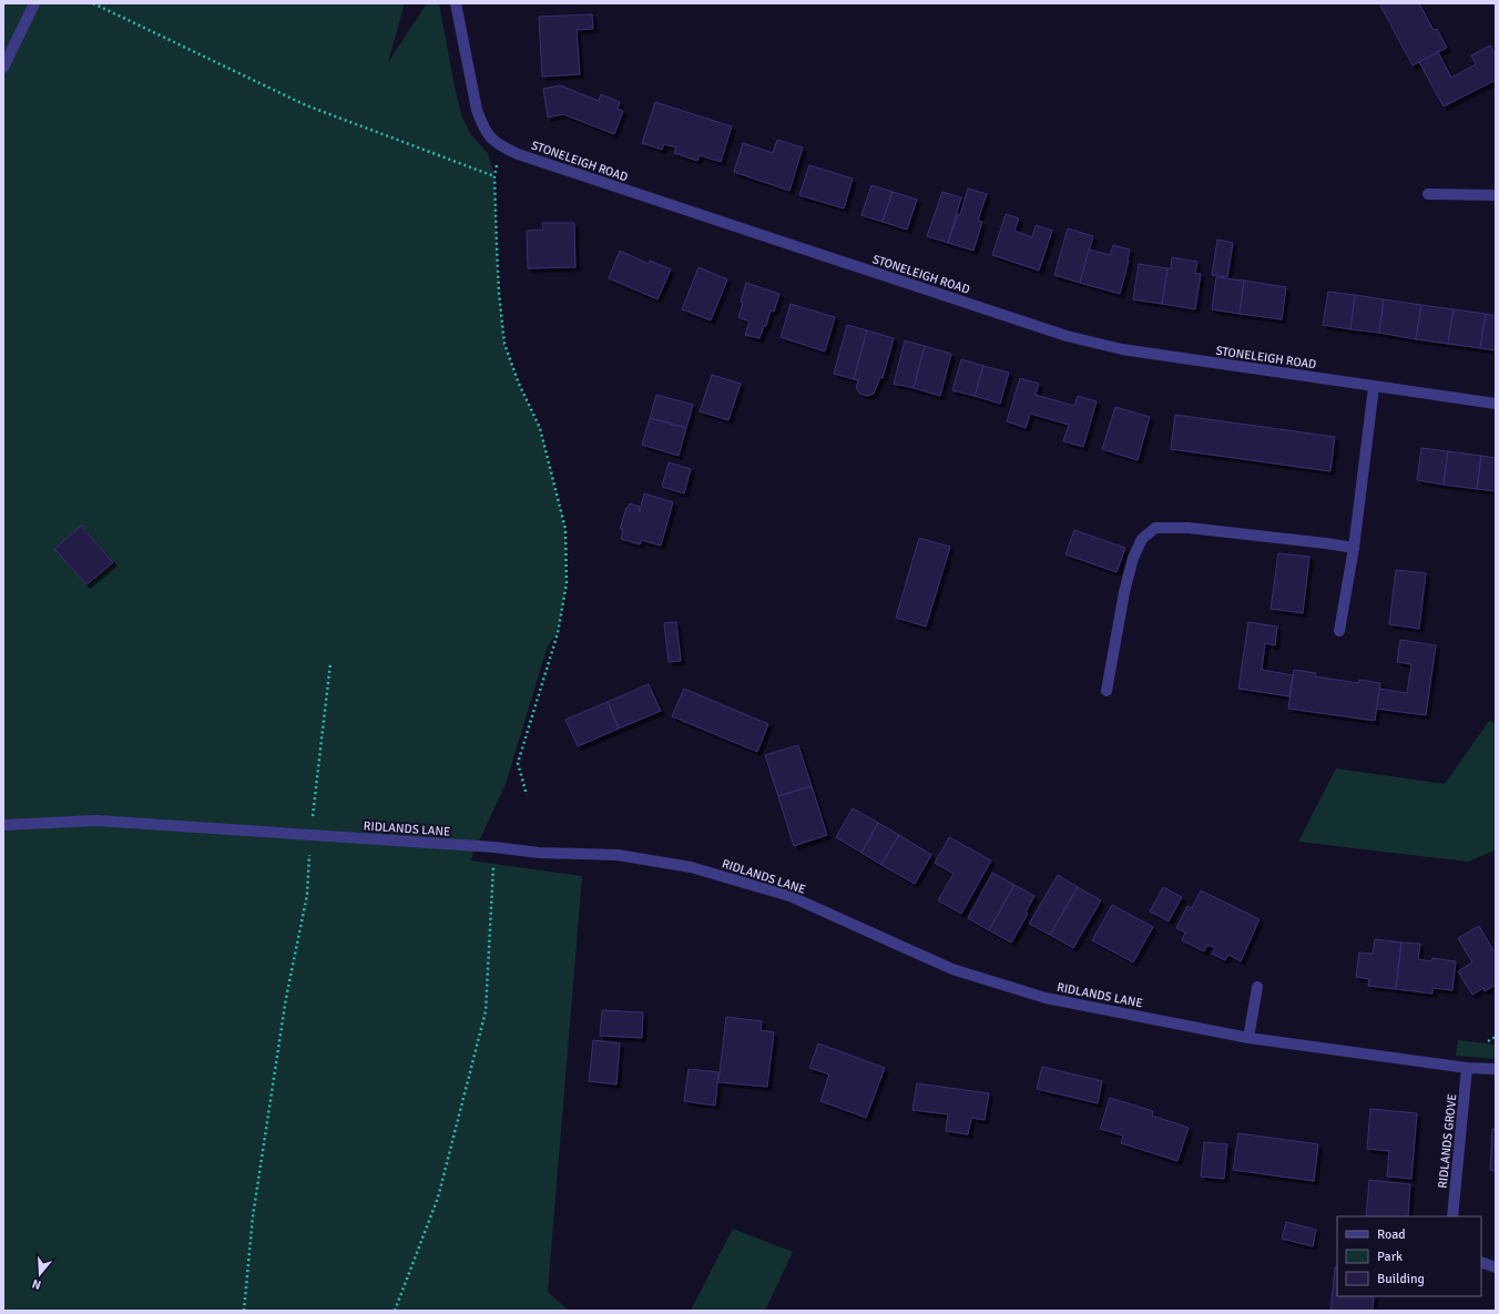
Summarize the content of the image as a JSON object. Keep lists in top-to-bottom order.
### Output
{
  "streets": {
    "street": ["STONELEIGH ROAD", "RIDLANDS LANE", "RIDLANDS GROVE"]
  },
  "crossings": [
    ["RIDLANDS LANE", "RIDLANDS GROVE"]
  ],
  "legend": ["Road", "Park", "Building"],
  "north": "bottom"
}
